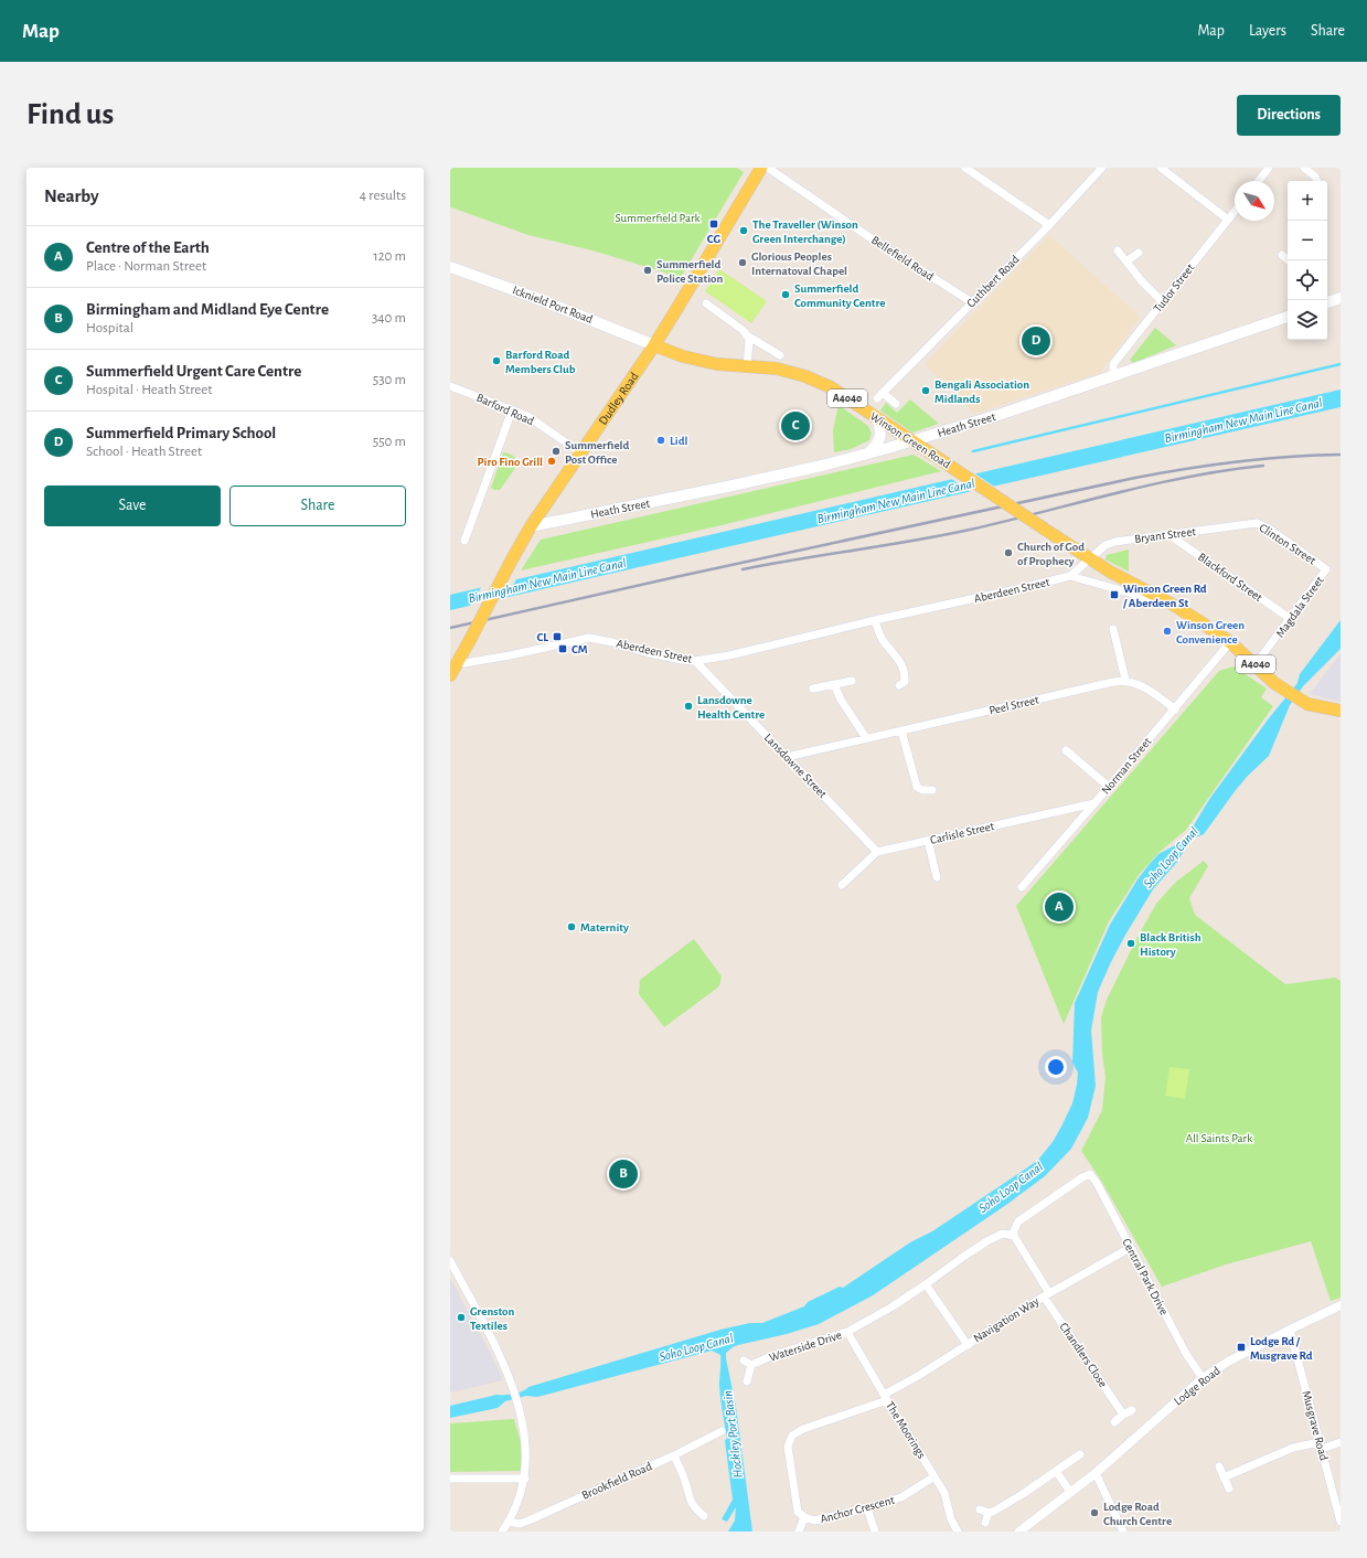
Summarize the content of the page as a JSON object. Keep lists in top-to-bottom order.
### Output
{
  "streets": {
    "main road": [
      "Icknield Port Road",
      "Dudley Road",
      "A4040",
      "Heath Street",
      "Winson Green Road"
    ],
    "street": [
      "Bellefield Road",
      "Cuthbert Road",
      "Tudor Street",
      "Barford Road",
      "Bryant Street",
      "Clinton Street",
      "Blackford Street",
      "Aberdeen Street",
      "Magdala Street",
      "Peel Street",
      "Lansdowne Street",
      "Norman Street",
      "Carlisle Street",
      "Central Park Drive",
      "Navigation Way",
      "Waterside Drive",
      "Chandlers Close",
      "Lodge Road",
      "Musgrave Road",
      "The Moorings",
      "Brookfield Road",
      "Anchor Crescent"
    ]
  },
  "crossings": [
    ["Bellefield Road", "Cuthbert Road"],
    ["Tudor Street", "Heath Street"],
    ["Icknield Port Road", "Dudley Road"],
    ["Icknield Port Road", "Winson Green Road"],
    ["Dudley Road", "Barford Road"],
    ["Dudley Road", "Heath Street"],
    ["Dudley Road", "Winson Green Road"],
    ["Dudley Road", "Aberdeen Street"],
    ["Heath Street", "Winson Green Road"],
    ["Winson Green Road", "Bryant Street"],
    ["Winson Green Road", "Aberdeen Street"],
    ["Winson Green Road", "Magdala Street"],
    ["Winson Green Road", "Norman Street"],
    ["Bryant Street", "Clinton Street"],
    ["Bryant Street", "Blackford Street"],
    ["Bryant Street", "Aberdeen Street"],
    ["Clinton Street", "Magdala Street"],
    ["Blackford Street", "Magdala Street"],
    ["Aberdeen Street", "Lansdowne Street"],
    ["Peel Street", "Lansdowne Street"],
    ["Lansdowne Street", "Carlisle Street"],
    ["Norman Street", "Carlisle Street"],
    ["Central Park Drive", "Navigation Way"],
    ["Central Park Drive", "Waterside Drive"],
    ["Central Park Drive", "Lodge Road"],
    ["Navigation Way", "Chandlers Close"],
    ["Navigation Way", "The Moorings"],
    ["Navigation Way", "Anchor Crescent"],
    ["Waterside Drive", "The Moorings"],
    ["Lodge Road", "Musgrave Road"],
    ["The Moorings", "Anchor Crescent"]
  ],
  "water": ["Birmingham New Main Line Canal", "Soho Loop Canal", "Hockley Port Basin"],
  "parks": ["Summerfield Park", "All Saints Park"],
  "places": {
    "transit": [
      "CG",
      "Winson Green Rd / Aberdeen St",
      "CL",
      "CM",
      "Lodge Rd / Musgrave Rd"
    ],
    "other": [
      "The Traveller (Winson Green Interchange)",
      "Glorious Peoples Internatoval Chapel",
      "Summerfield Police Station",
      "Summerfield Community Centre",
      "Barford Road Members Club",
      "Bengali Association Midlands",
      "Lidl",
      "Summerfield Post Office",
      "Piro Fino Grill",
      "Church of God of Prophecy",
      "Winson Green Convenience",
      "Lansdowne Health Centre",
      "Maternity",
      "Black British History",
      "Grenston Textiles",
      "Lodge Road Church Centre"
    ]
  },
  "north": "bottom right",
  "page": {
    "header": "Map",
    "nav": ["Map", "Layers", "Share"],
    "buttons": [
      "Directions",
      ["Save", "Share"]
    ],
    "title": "Find us",
    "heading": ["Nearby", "4 results"],
    "map_buttons": ["+", "−"],
    "list": [
      {
        "mark": "A",
        "name": "Centre of the Earth",
        "note": "Place · Norman Street",
        "value": "120 m"
      },
      {
        "mark": "B",
        "name": "Birmingham and Midland Eye Centre",
        "note": "Hospital",
        "value": "340 m"
      },
      {
        "mark": "C",
        "name": "Summerfield Urgent Care Centre",
        "note": "Hospital · Heath Street",
        "value": "530 m"
      },
      {
        "mark": "D",
        "name": "Summerfield Primary School",
        "note": "School · Heath Street",
        "value": "550 m"
      }
    ],
    "pins": [
      "D",
      "C",
      "A",
      "B"
    ]
  }
}
